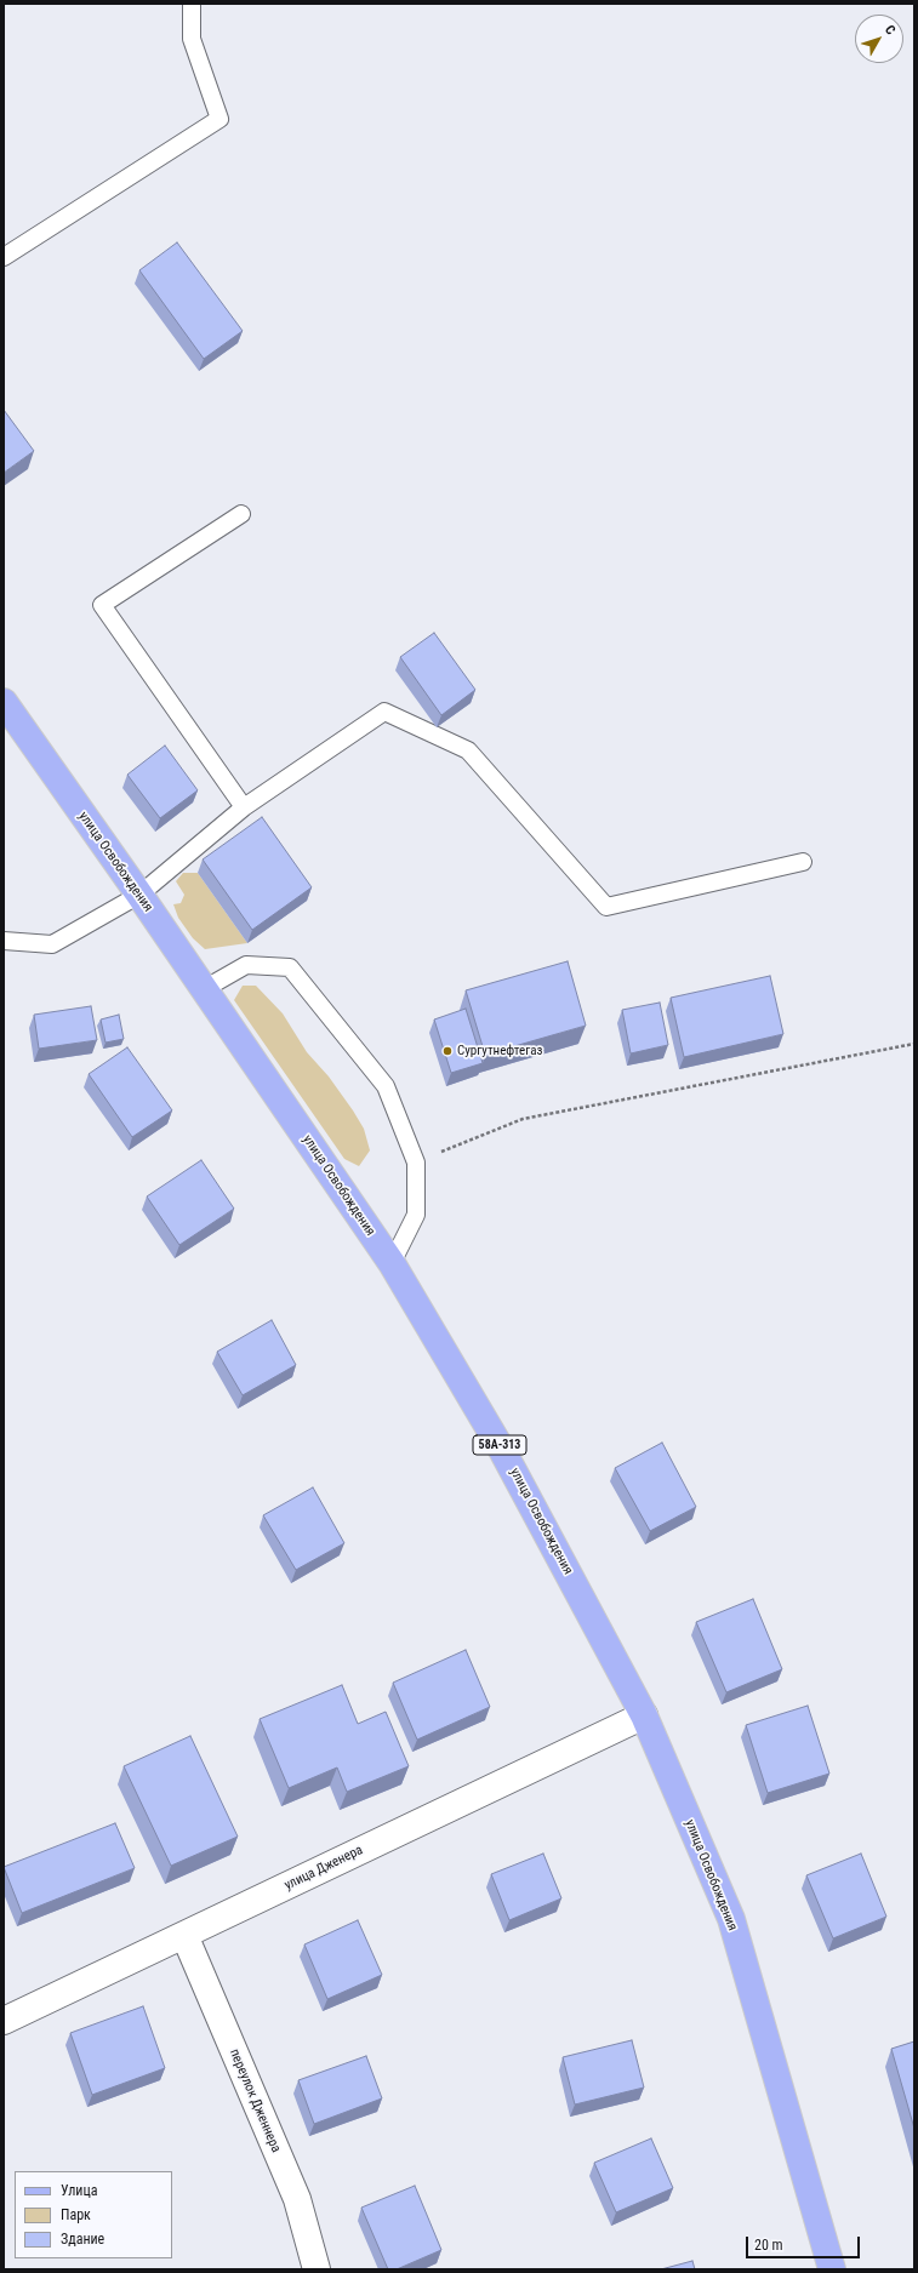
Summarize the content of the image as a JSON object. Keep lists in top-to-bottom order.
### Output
{
  "streets": {
    "main road": ["улица Освобождения", "58А-313"],
    "street": ["улица Дженера", "переулок Дженнера"]
  },
  "crossings": [
    ["улица Освобождения", "улица Дженера"],
    ["улица Дженера", "переулок Дженнера"]
  ],
  "places": ["Сургутнефтегаз"],
  "legend": ["Улица", "Парк", "Здание"],
  "scale_bar": "20 m",
  "north": "top right"
}
